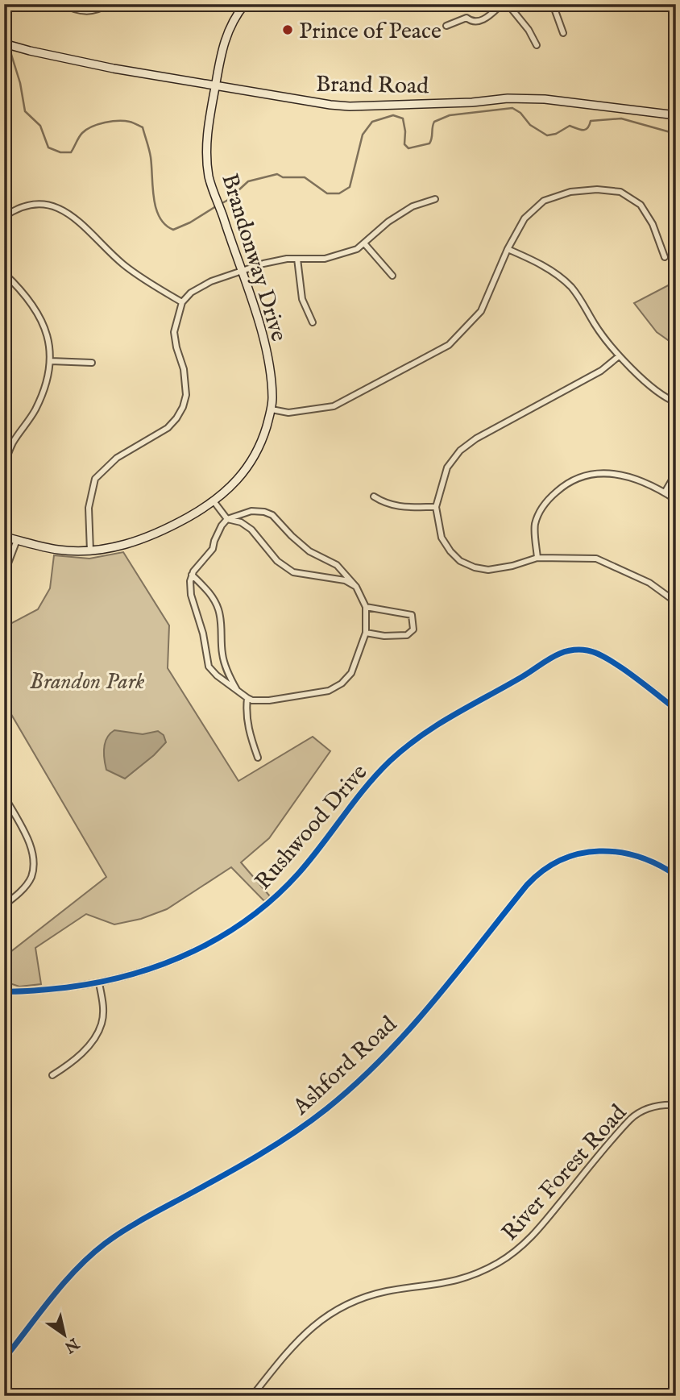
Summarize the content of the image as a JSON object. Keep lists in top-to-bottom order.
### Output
{
  "streets": {
    "street": [
      "Brand Road",
      "Brandonway Drive",
      "Rushwood Drive",
      "Ashford Road",
      "River Forest Road"
    ]
  },
  "crossings": [
    ["Brand Road", "Brandonway Drive"]
  ],
  "parks": ["Brandon Park"],
  "places": ["Prince of Peace"],
  "north": "bottom right"
}
